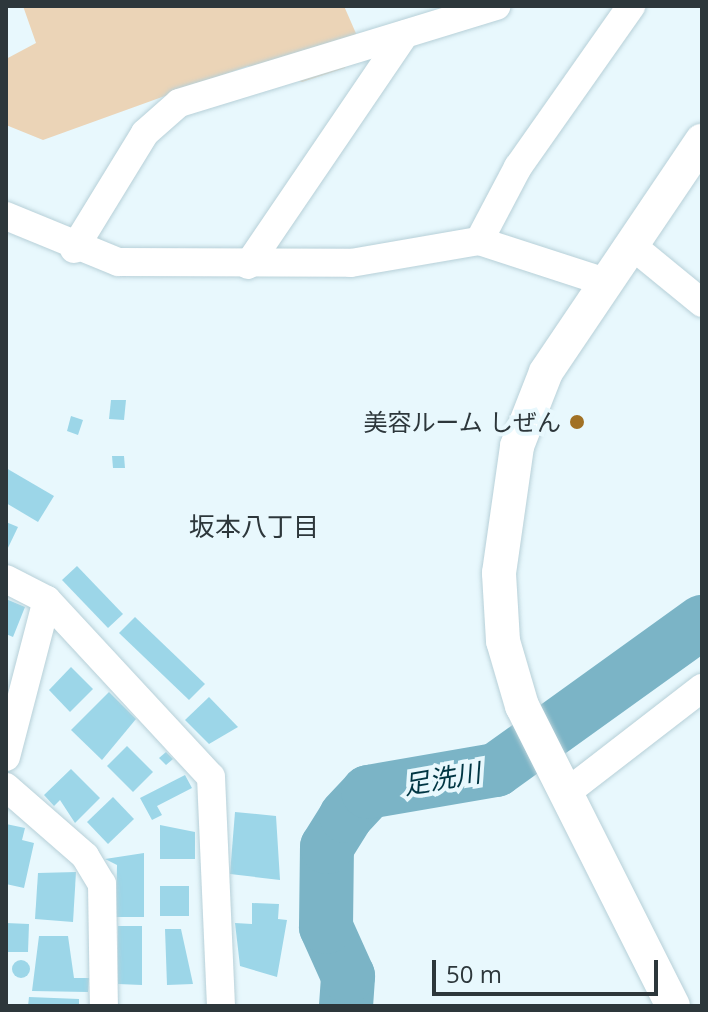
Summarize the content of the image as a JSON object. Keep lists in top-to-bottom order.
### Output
{
  "districts": ["坂本八丁目"],
  "water": ["足洗川"],
  "places": ["美容ルーム しぜん"],
  "scale_bar": "50 m"
}
